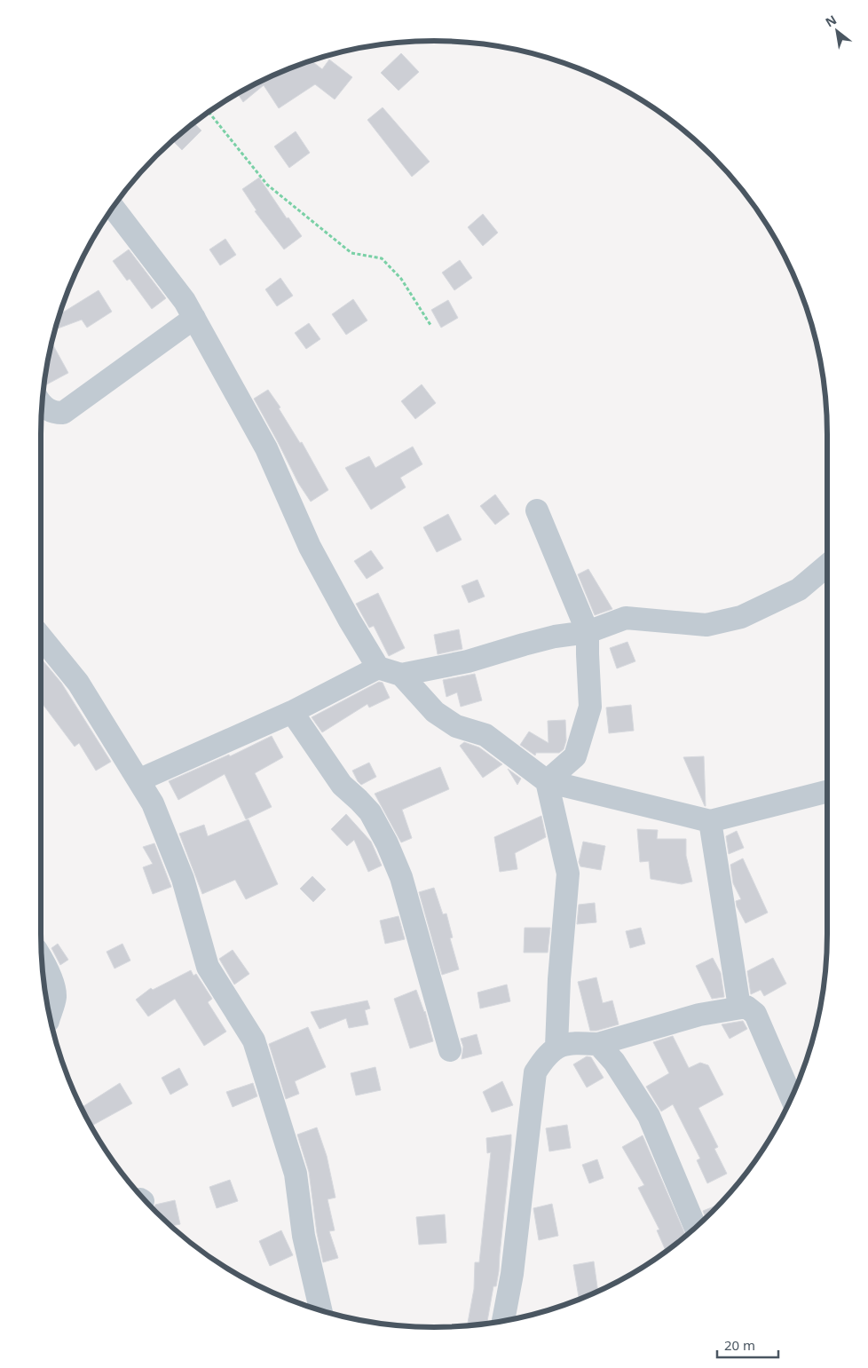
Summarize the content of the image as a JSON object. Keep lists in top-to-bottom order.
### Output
{
  "scale_bar": "20 m",
  "north": "top left"
}
